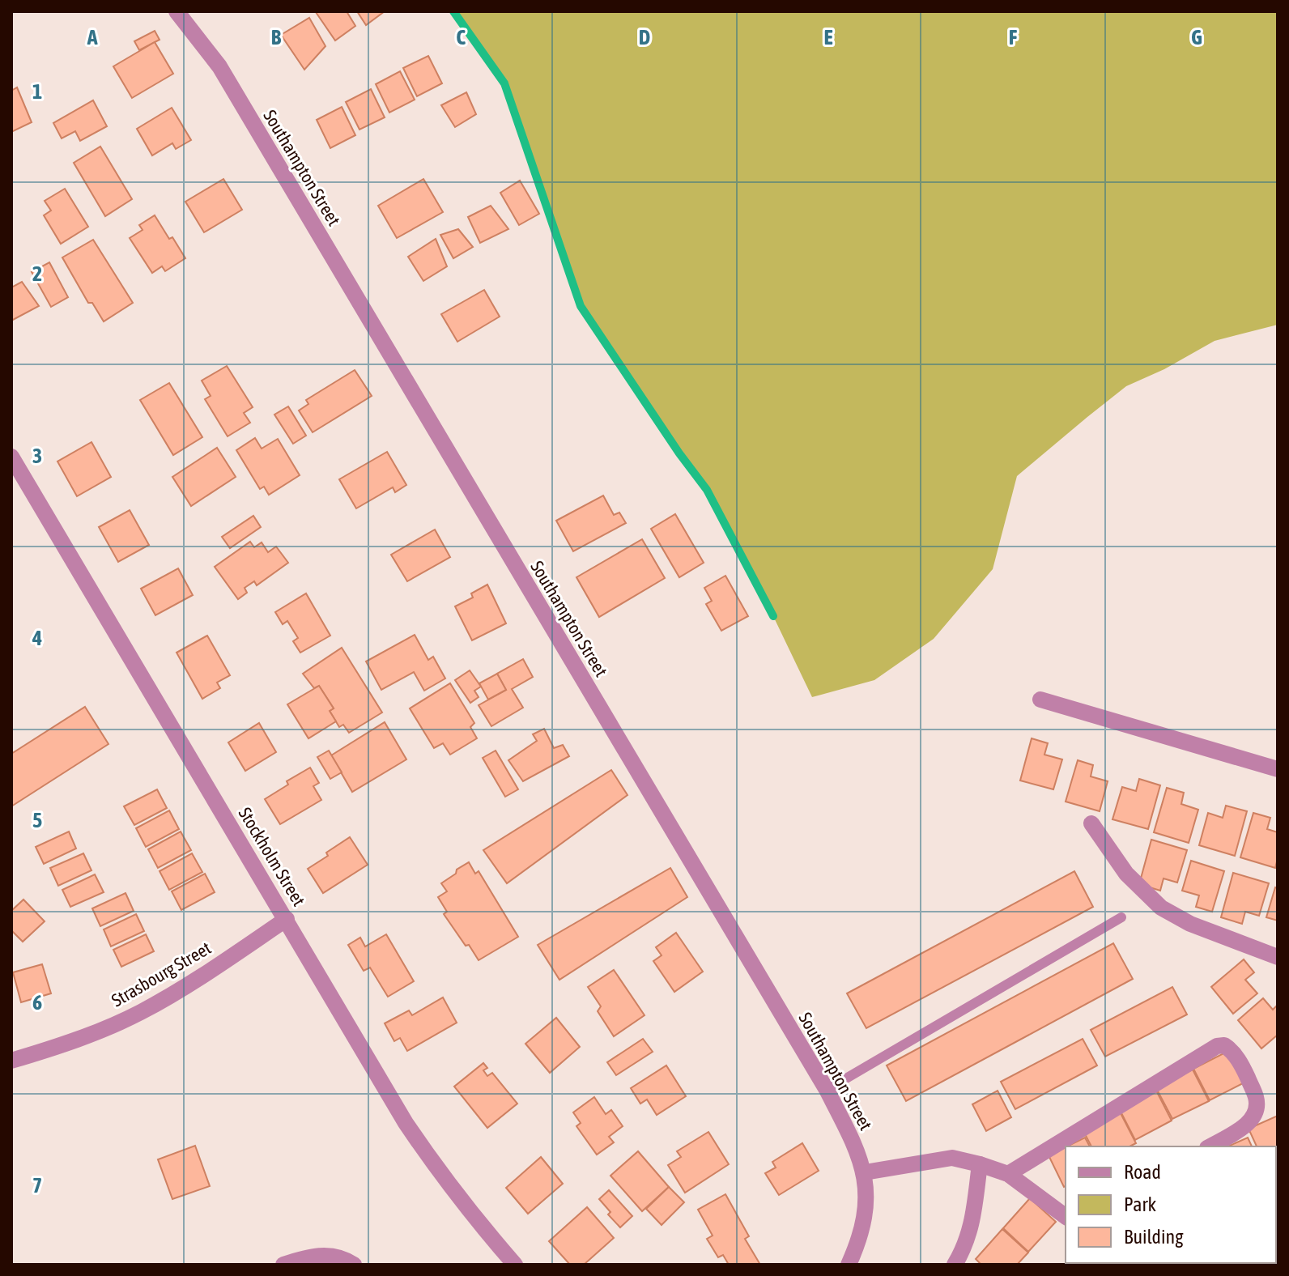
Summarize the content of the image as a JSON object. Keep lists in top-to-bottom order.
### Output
{
  "streets": {
    "street": ["Southampton Street", "Stockholm Street", "Strasbourg Street"]
  },
  "crossings": [
    ["Stockholm Street", "Strasbourg Street"]
  ],
  "legend": ["Road", "Park", "Building"],
  "grid": {
    "columns": [
      "A",
      "B",
      "C",
      "D",
      "E",
      "F",
      "G"
    ],
    "rows": [
      "1",
      "2",
      "3",
      "4",
      "5",
      "6",
      "7"
    ]
  }
}
